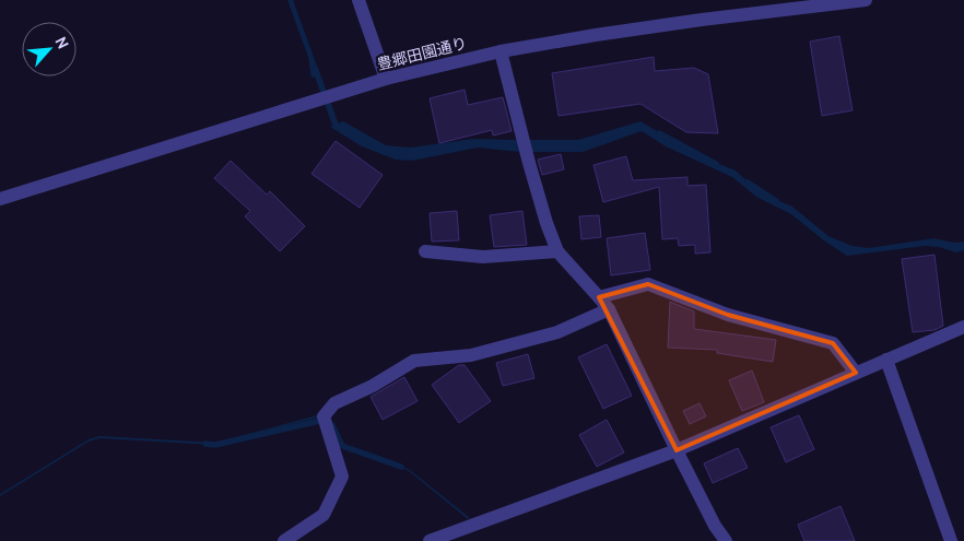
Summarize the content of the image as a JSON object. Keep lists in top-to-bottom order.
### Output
{
  "streets": {
    "street": ["豊郷田園通り"]
  },
  "north": "top right"
}
